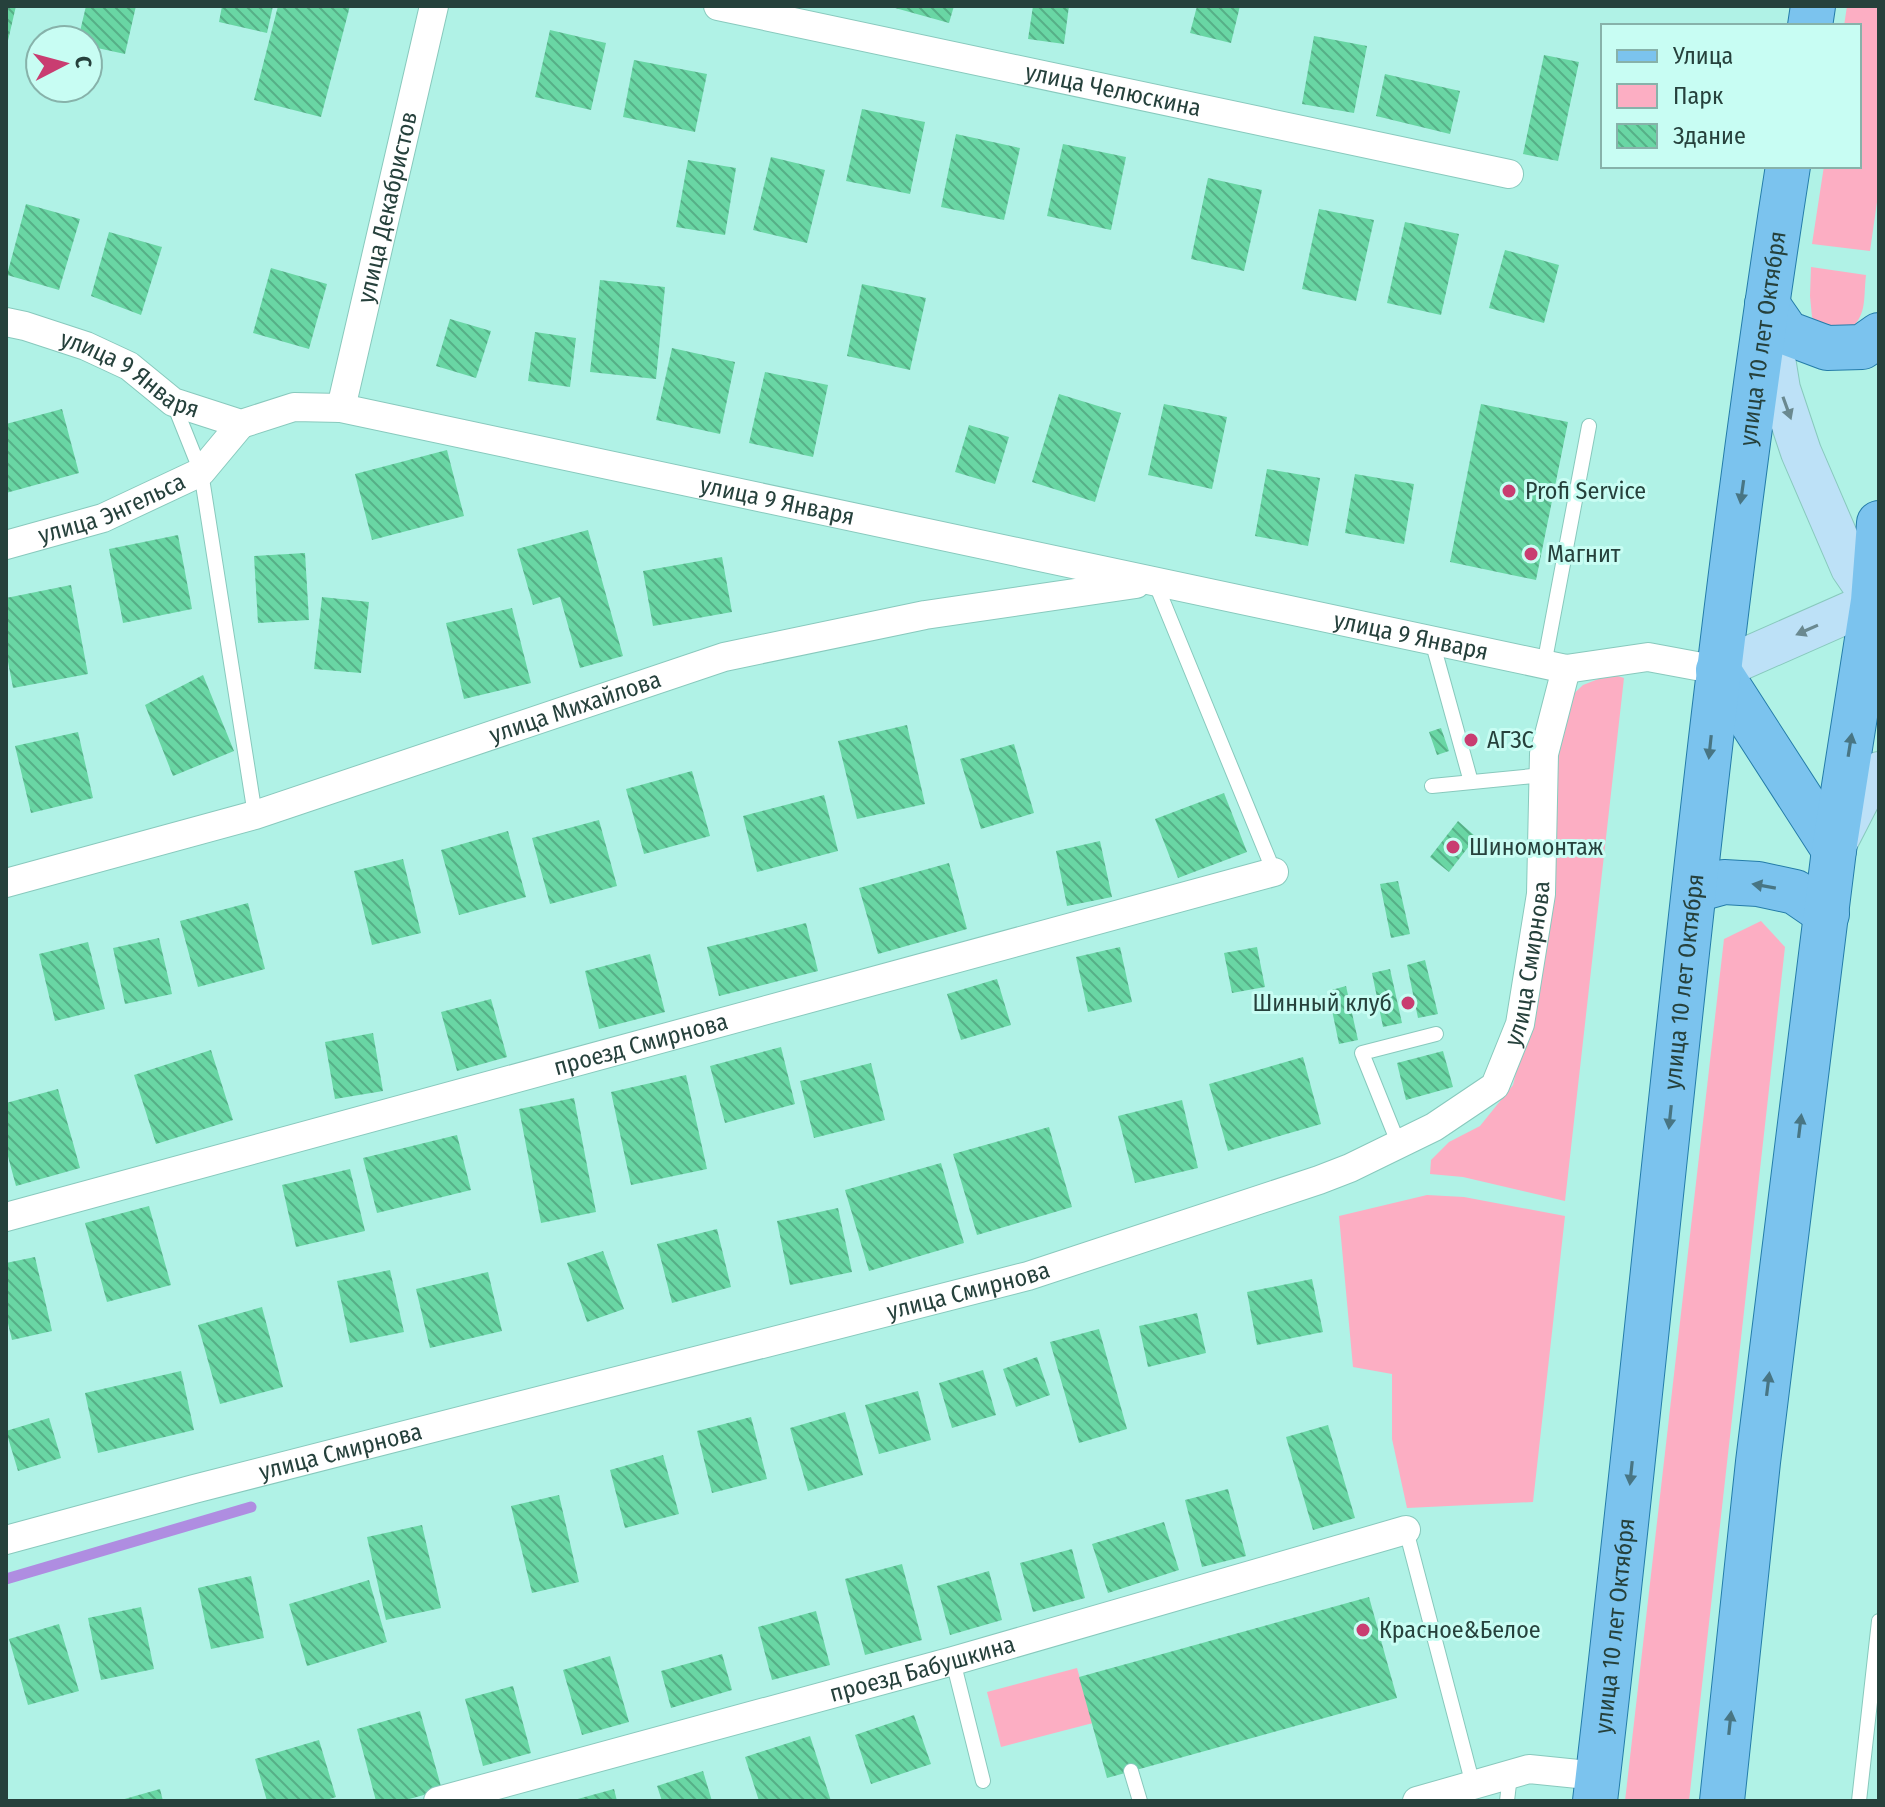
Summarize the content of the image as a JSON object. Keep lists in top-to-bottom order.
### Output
{
  "streets": {
    "main road": ["улица 10 лет Октября"],
    "street": [
      "улица Челюскина",
      "улица Декабристов",
      "улица 9 Января",
      "улица Энгельса",
      "улица Михайлова",
      "улица Смирнова",
      "проезд Смирнова",
      "проезд Бабушкина"
    ]
  },
  "crossings": [
    ["улица Декабристов", "улица 9 Января"],
    ["улица 9 Января", "улица Энгельса"],
    ["улица 9 Января", "улица Михайлова"],
    ["улица 9 Января", "улица Смирнова"]
  ],
  "places": [
    "Profi Service",
    "Магнит",
    "АГЗС",
    "Шиномонтаж",
    "Шинный клуб",
    "Красное&Белое"
  ],
  "legend": ["Улица", "Парк", "Здание"],
  "north": "right"
}
